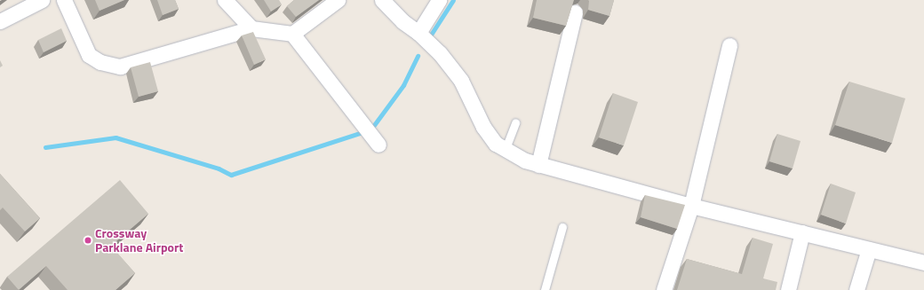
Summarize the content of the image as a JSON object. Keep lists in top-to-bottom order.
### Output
{
  "places": ["Crossway Parklane Airport"]
}
